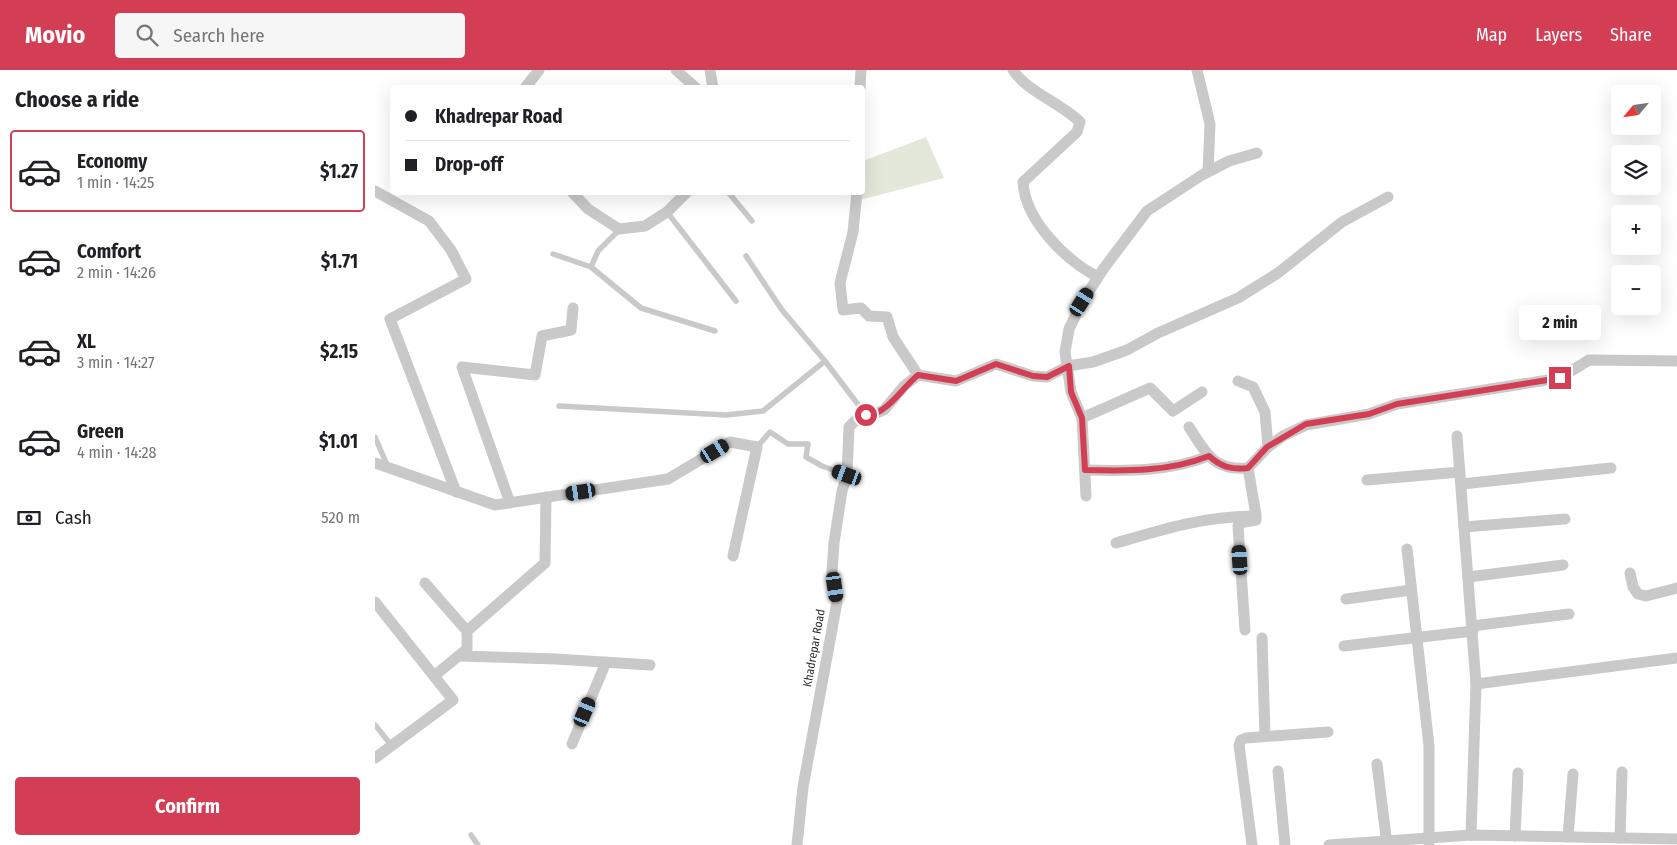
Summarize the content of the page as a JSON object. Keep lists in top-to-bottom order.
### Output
{
  "streets": {
    "street": ["Khadrepar Road"]
  },
  "north": "bottom left",
  "page": {
    "header": "Movio",
    "search": "Search here",
    "nav": ["Map", "Layers", "Share"],
    "heading": "Choose a ride",
    "map_buttons": ["+", "−"],
    "banner": ["Khadrepar Road", "Drop-off"],
    "list": [
      {
        "name": "Economy",
        "note": "1 min · 14:25",
        "value": "$1.27"
      },
      {
        "name": "Comfort",
        "note": "2 min · 14:26",
        "value": "$1.71"
      },
      {
        "name": "XL",
        "note": "3 min · 14:27",
        "value": "$2.15"
      },
      {
        "name": "Green",
        "note": "4 min · 14:28",
        "value": "$1.01"
      }
    ],
    "bubble": "2 min",
    "pay": ["Cash", "520 m"],
    "buttons": "Confirm"
  }
}
